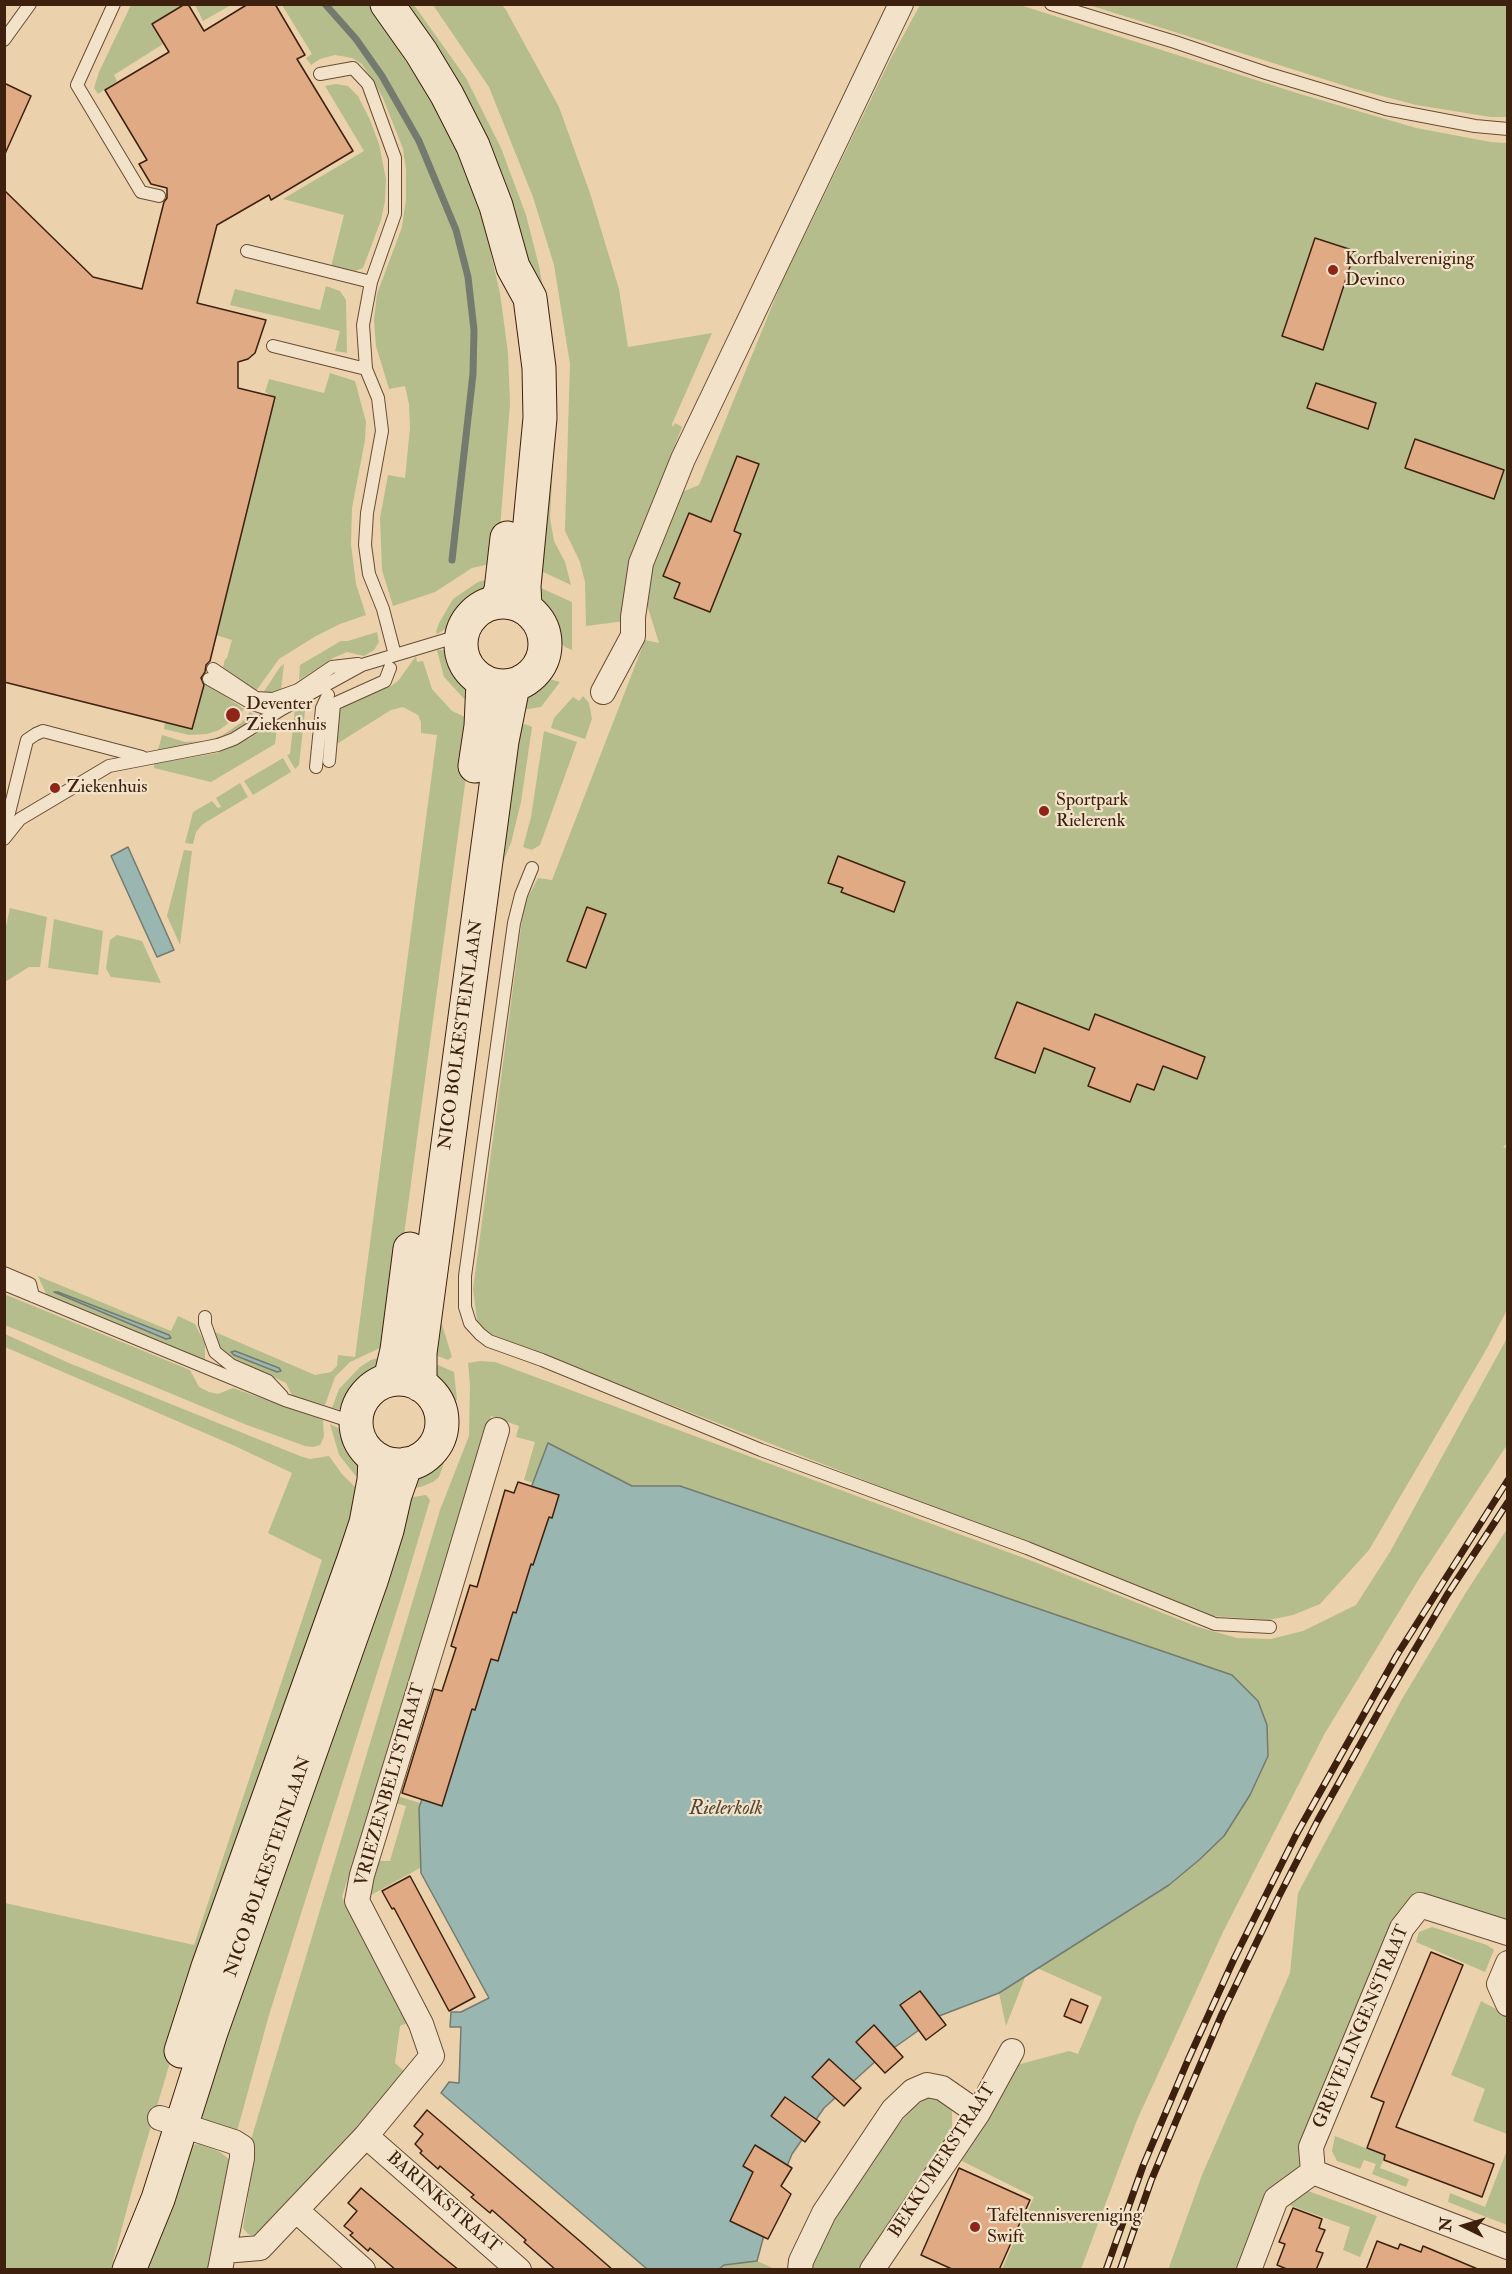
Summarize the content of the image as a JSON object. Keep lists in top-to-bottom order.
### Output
{
  "streets": {
    "street": [
      "NICO BOLKESTEINLAAN",
      "VRIEZENBELTSTRAAT",
      "GREVELINGENSTRAAT",
      "BEKKUMERSTRAAT",
      "BARINKSTRAAT"
    ]
  },
  "crossings": [
    ["VRIEZENBELTSTRAAT", "BARINKSTRAAT"]
  ],
  "water": ["Rielerkolk"],
  "places": [
    "Korfbalvereniging Devinco",
    "Deventer Ziekenhuis",
    "Ziekenhuis",
    "Sportpark Rielerenk",
    "Tafeltennisvereniging Swift"
  ],
  "north": "left"
}
